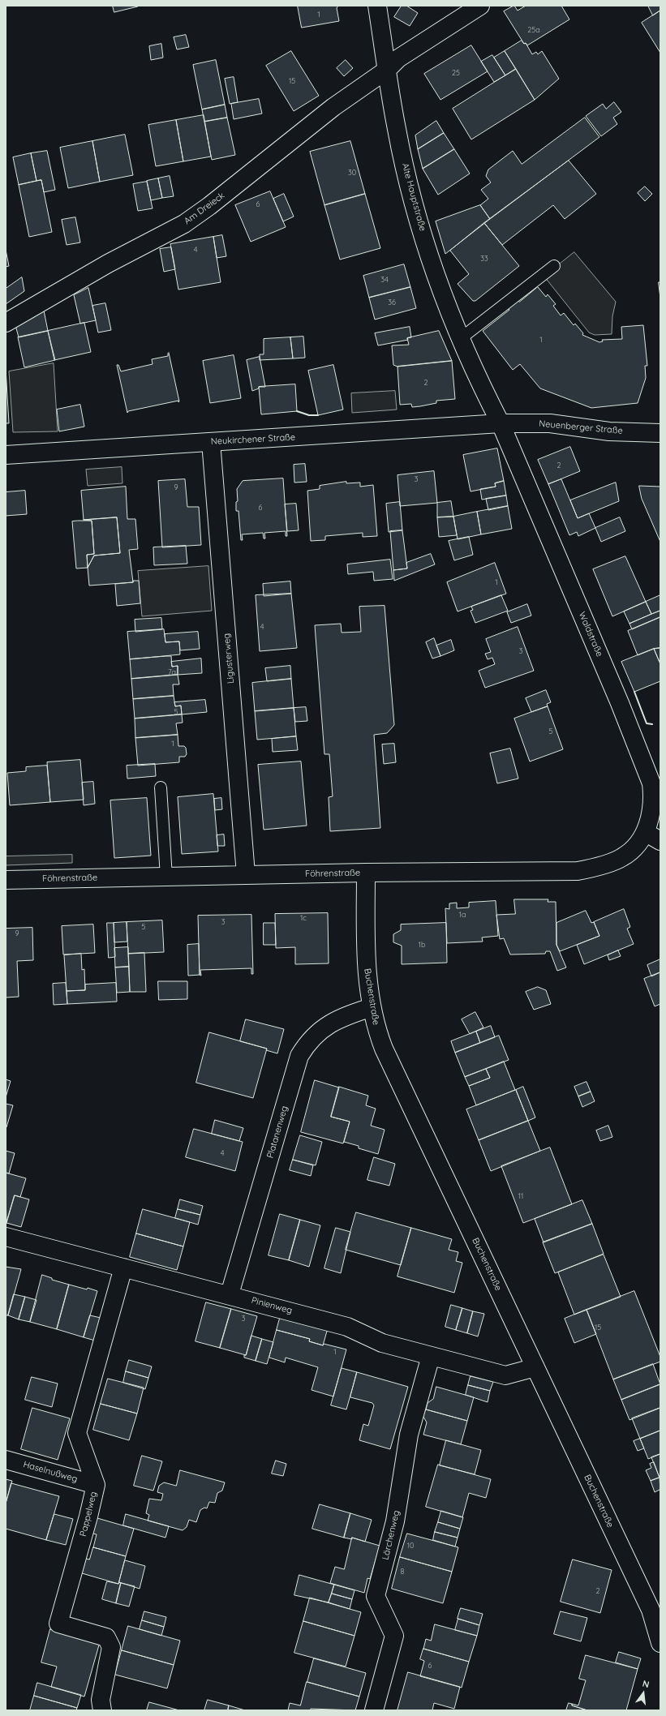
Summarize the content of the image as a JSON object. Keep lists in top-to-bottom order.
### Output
{
  "streets": {
    "street": [
      "Alte Hauptstraße",
      "Am Dreieck",
      "Neuenberger Straße",
      "Neukirchener Straße",
      "Waldstraße",
      "Ligusterweg",
      "Föhrenstraße",
      "Buchenstraße",
      "Platanenweg",
      "Pinienweg",
      "Haselnußweg",
      "Pappelweg",
      "Lärchenweg"
    ]
  },
  "crossings": [
    ["Alte Hauptstraße", "Am Dreieck"],
    ["Alte Hauptstraße", "Neuenberger Straße"],
    ["Alte Hauptstraße", "Neukirchener Straße"],
    ["Alte Hauptstraße", "Waldstraße"],
    ["Neuenberger Straße", "Neukirchener Straße"],
    ["Neuenberger Straße", "Waldstraße"],
    ["Neukirchener Straße", "Waldstraße"],
    ["Neukirchener Straße", "Ligusterweg"],
    ["Waldstraße", "Föhrenstraße"],
    ["Ligusterweg", "Föhrenstraße"],
    ["Föhrenstraße", "Buchenstraße"],
    ["Buchenstraße", "Platanenweg"],
    ["Buchenstraße", "Pinienweg"],
    ["Platanenweg", "Pinienweg"],
    ["Pinienweg", "Pappelweg"],
    ["Pinienweg", "Lärchenweg"],
    ["Haselnußweg", "Pappelweg"]
  ],
  "house_numbers": [
    "1",
    "25a",
    "25",
    "15",
    "30",
    "6",
    "4",
    "33",
    "34",
    "36",
    "1",
    "2",
    "2",
    "3",
    "9",
    "6",
    "1",
    "4",
    "3",
    "7a",
    "5",
    "5",
    "1",
    "1a",
    "1c",
    "3",
    "5",
    "9",
    "1b",
    "4",
    "11",
    "3",
    "15",
    "1",
    "10",
    "8",
    "2",
    "6"
  ],
  "north": "top"
}
